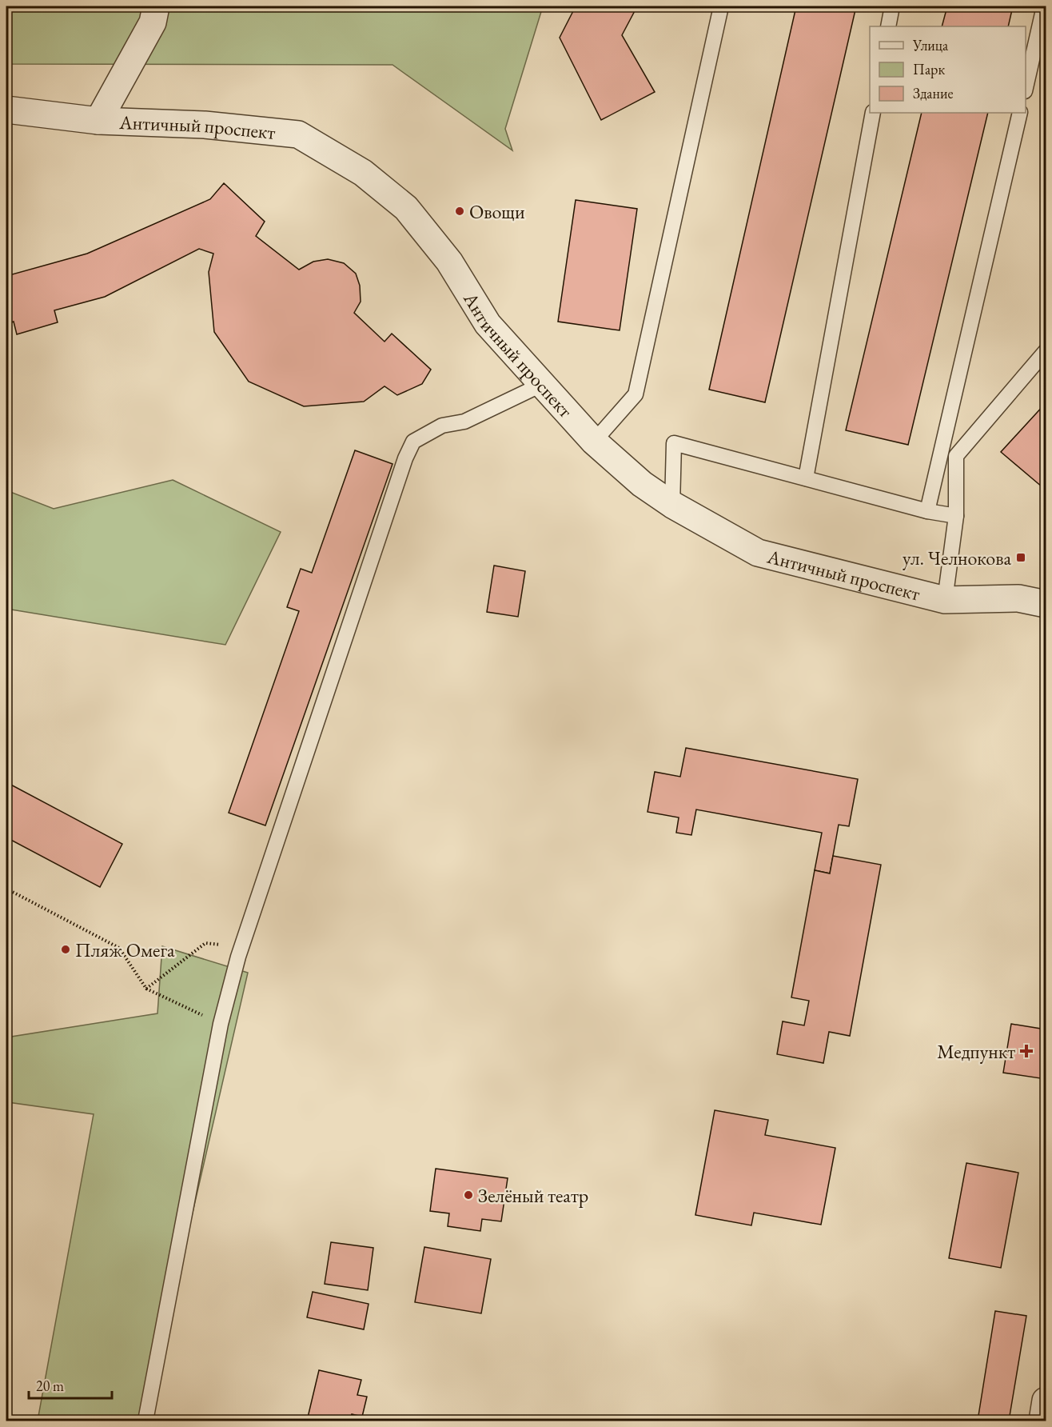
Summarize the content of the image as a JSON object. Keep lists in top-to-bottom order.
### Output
{
  "streets": {
    "street": ["Античный проспект"]
  },
  "places": {
    "other": ["Овощи", "Пляж Омега", "Зелёный театр"],
    "transit": ["ул. Челнокова"],
    "health": ["Медпункт"]
  },
  "legend": ["Улица", "Парк", "Здание"],
  "scale_bar": "20 m"
}
